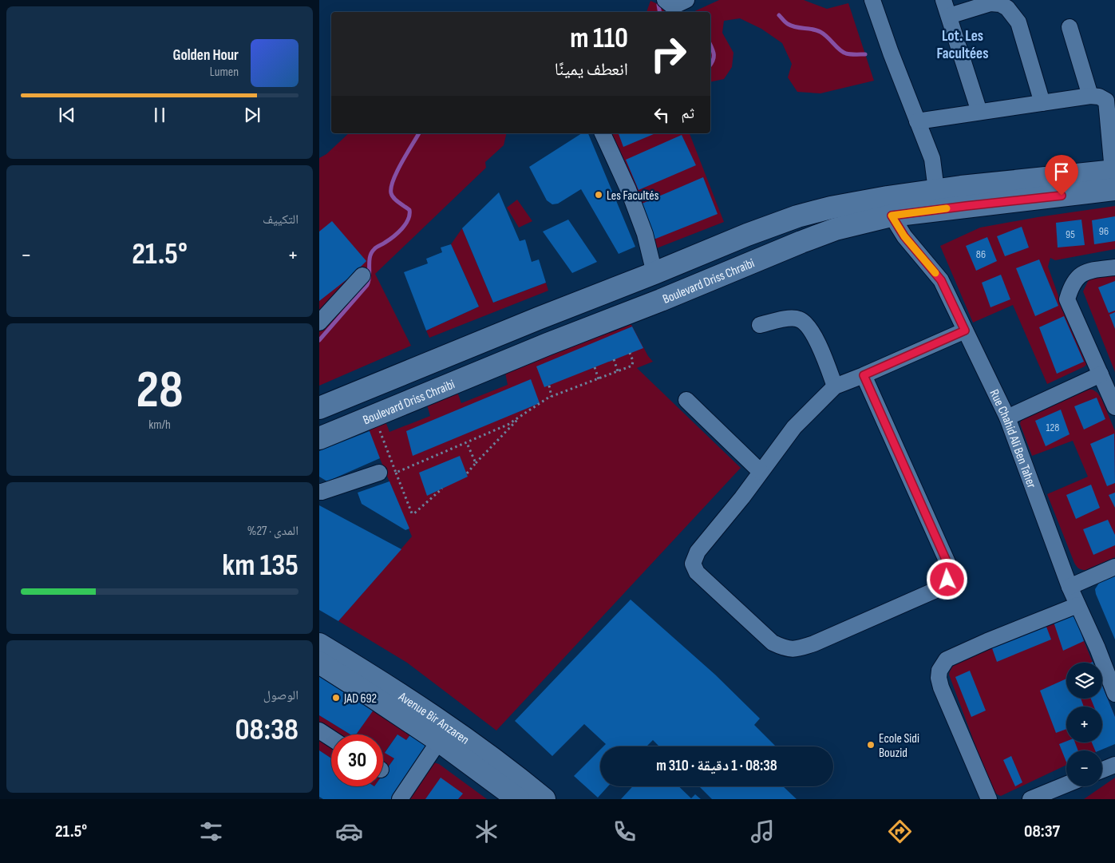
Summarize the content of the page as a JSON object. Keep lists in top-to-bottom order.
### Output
{
  "streets": {
    "main road": ["Boulevard Driss Chraibi", "Avenue Bir Anzaren"],
    "street": ["Rue Chahid Ali Ben Taher"]
  },
  "crossings": [
    ["Boulevard Driss Chraibi", "Rue Chahid Ali Ben Taher"]
  ],
  "districts": ["Lot. Les Facultées"],
  "places": ["Les Facultés", "JAD 692", "Ecole Sidi Bouzid"],
  "house_numbers": [
    "96",
    "95",
    "86",
    "128"
  ],
  "page": {
    "turn": ["110 m", "انعطف يمينًا"],
    "song": ["Golden Hour", "Lumen"],
    "then": "ثم",
    "tile": [
      "التكييف",
      ["28", "km/h"],
      ["المدى · 27%", "135 km"],
      ["الوصول", "08:38"]
    ],
    "heat": ["−", "21.5°", "+"],
    "map_buttons": ["+", "−"],
    "limit": "30",
    "trip": "08:38 · 1 دقيقة · 310 m",
    "tabs": ["08:37", "21.5°"]
  }
}
